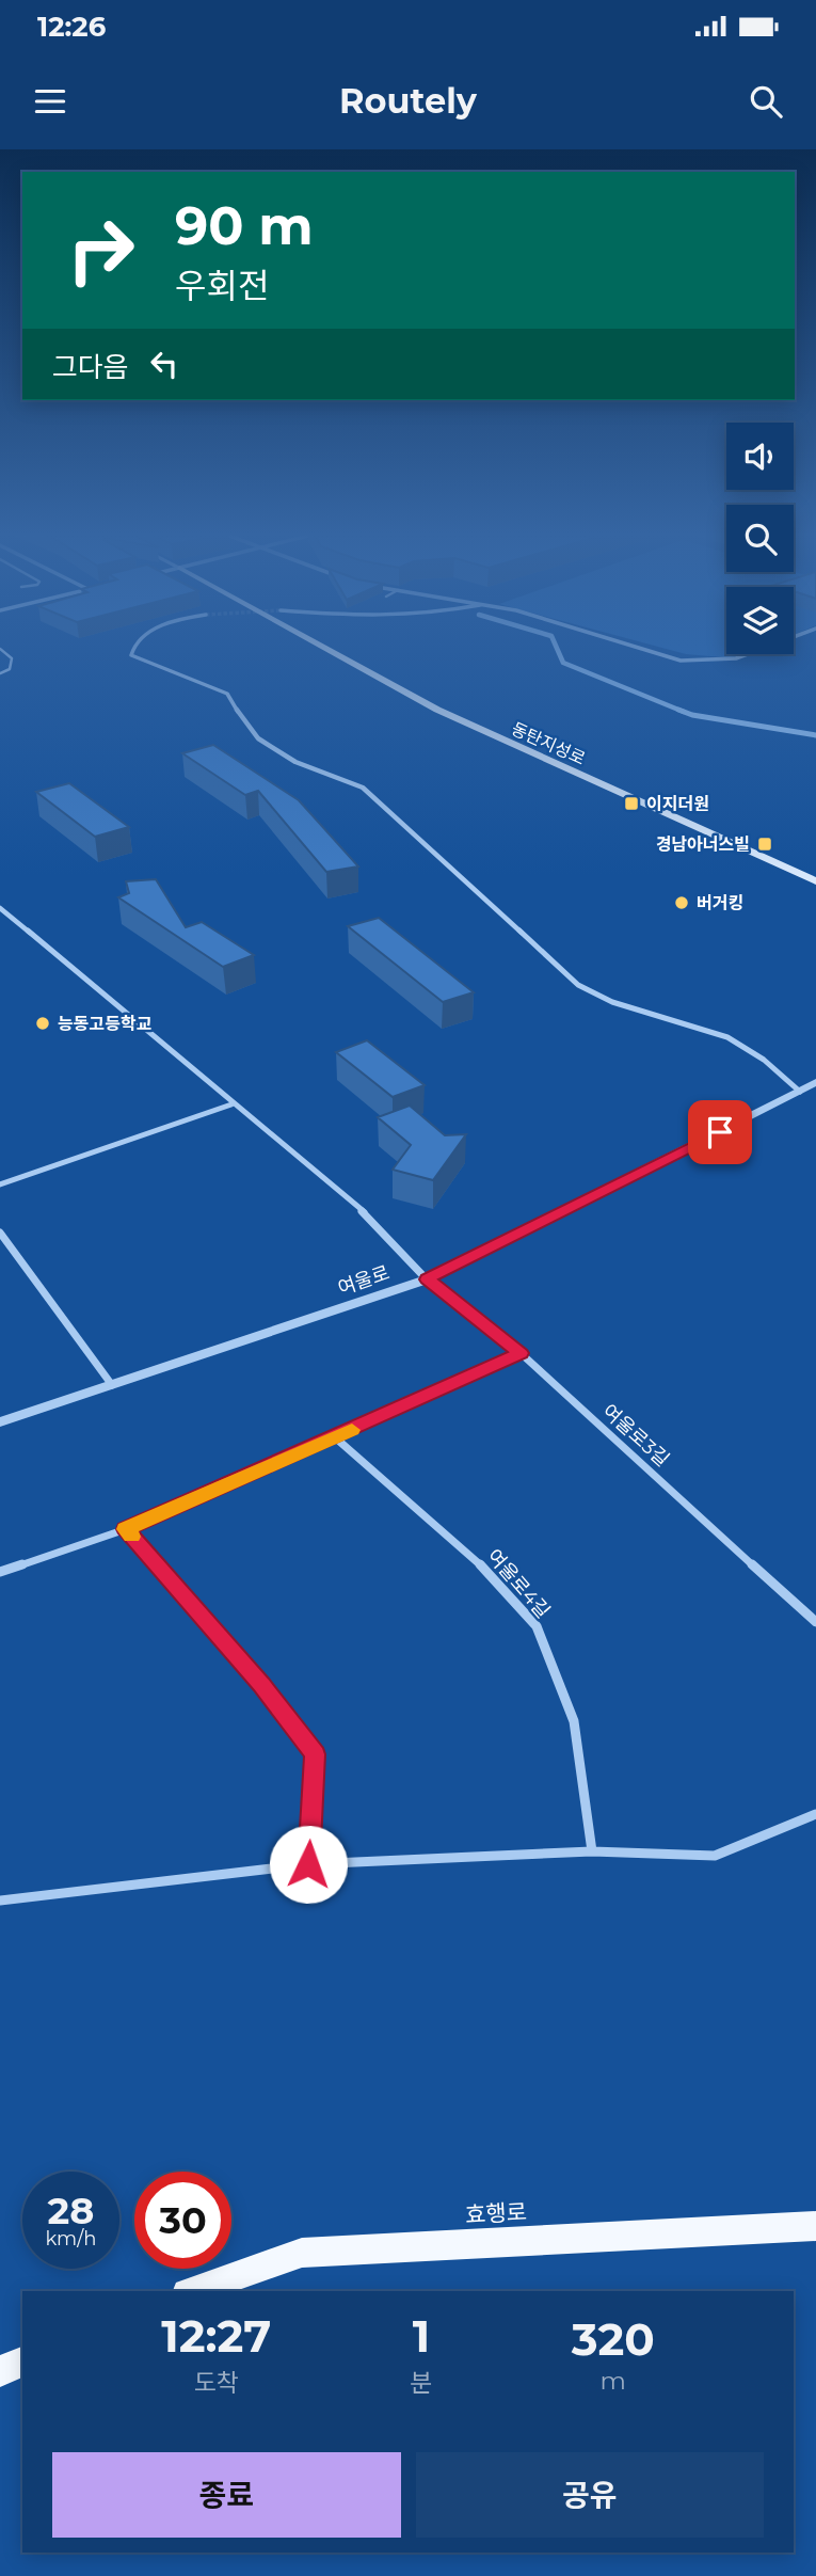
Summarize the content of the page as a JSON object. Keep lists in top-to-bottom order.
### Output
{
  "streets": {
    "main road": ["동탄지성로", "효행로"],
    "street": ["여울로", "여울로3길", "여울로4길"]
  },
  "crossings": [
    ["여울로", "여울로3길"]
  ],
  "places": {
    "transit": ["이지더원", "경남아너스빌"],
    "other": ["버거킹", "능동고등학교"]
  },
  "page": {
    "status": "12:26",
    "header": "Routely",
    "turn": ["90 m", "우회전"],
    "then": "그다음",
    "speed": "28 km/h",
    "limit": "30",
    "eta": [
      "12:27",
      "도착",
      "1",
      "분",
      "320",
      "m"
    ],
    "buttons": ["종료", "공유"]
  }
}
